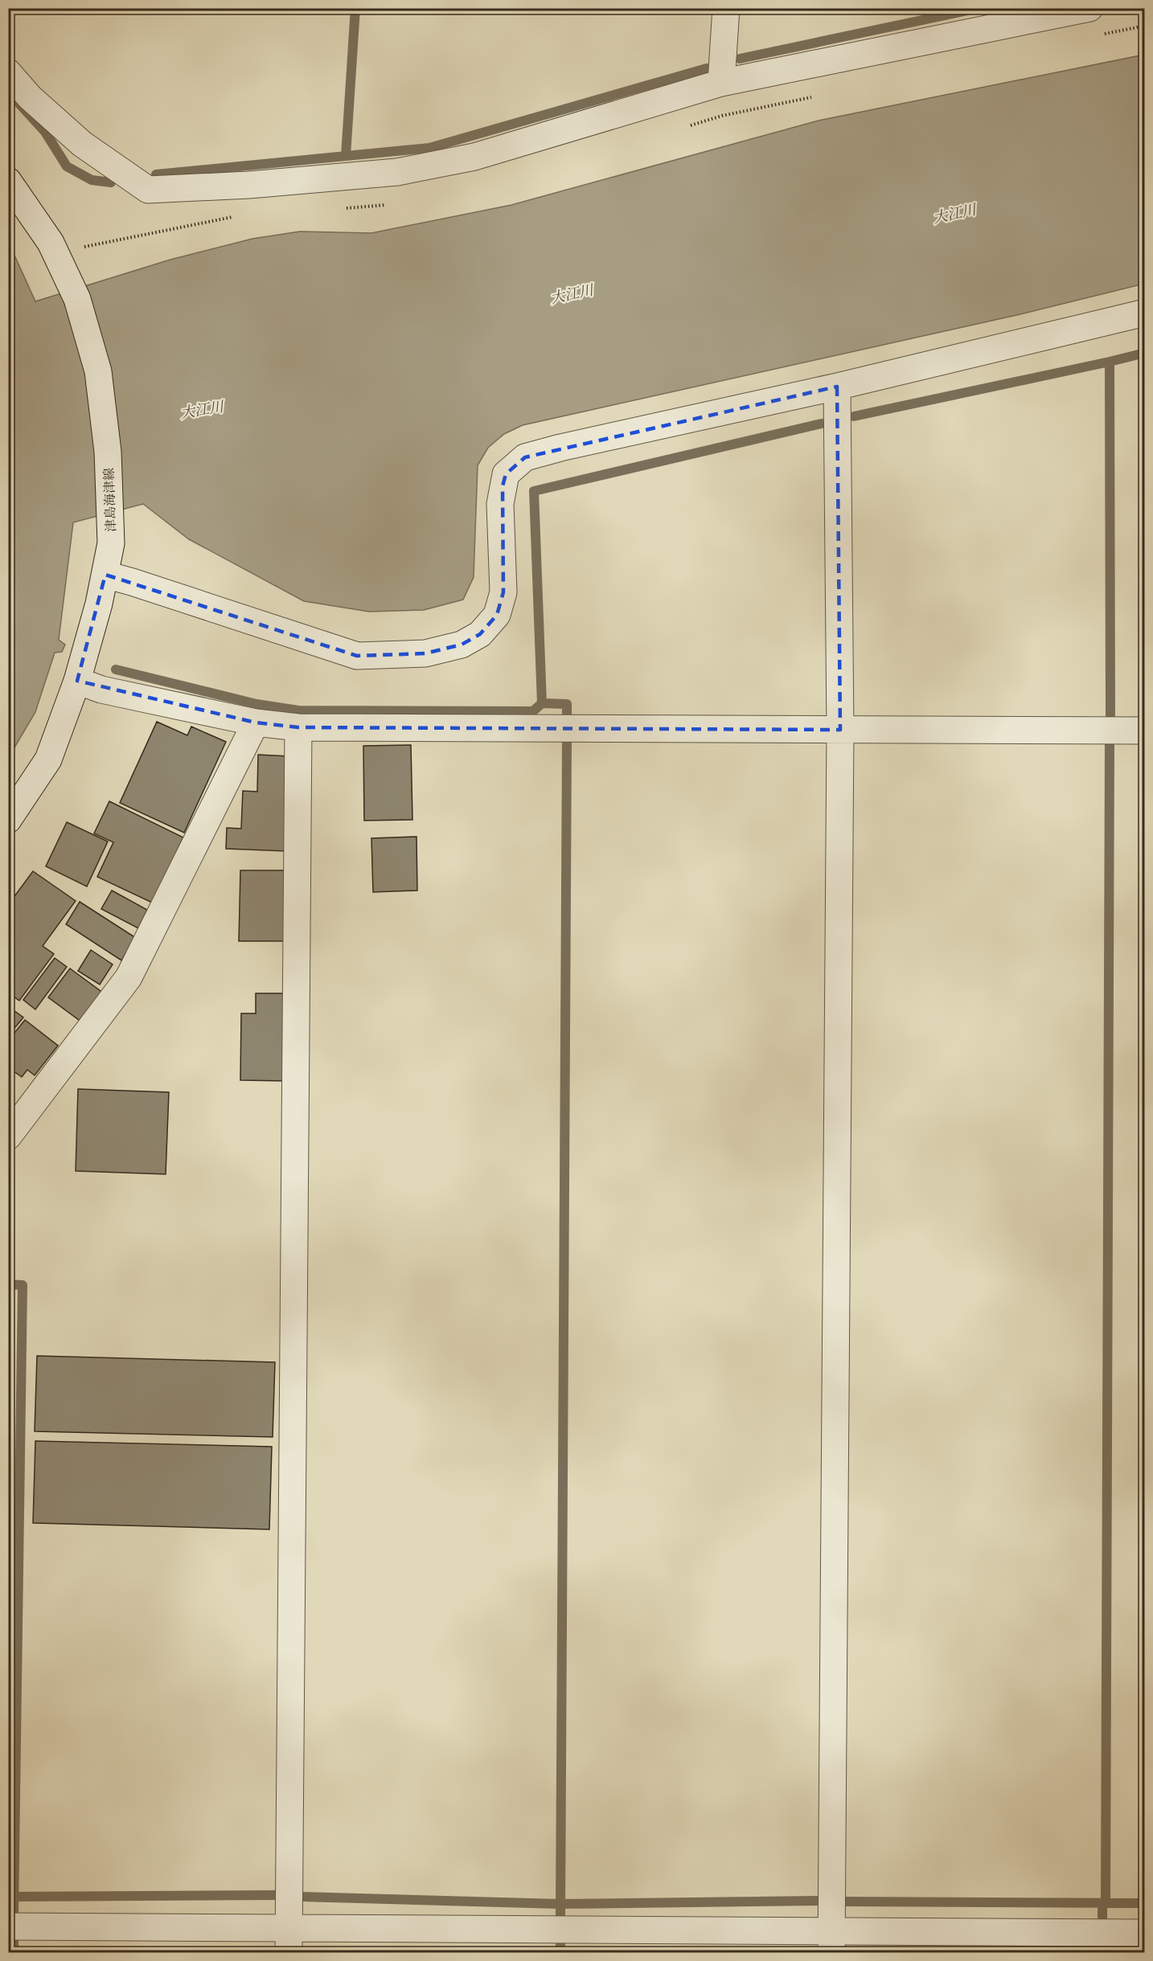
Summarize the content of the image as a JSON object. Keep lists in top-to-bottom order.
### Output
{
  "streets": {
    "street": ["津島海津線"]
  },
  "water": ["大江川"]
}
